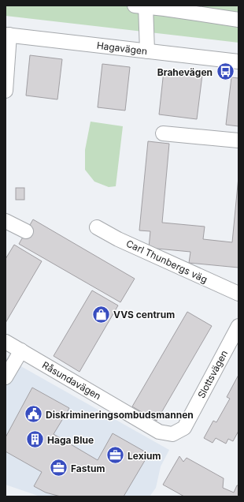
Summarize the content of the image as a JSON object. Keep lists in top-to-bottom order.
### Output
{
  "streets": {
    "street": [
      "Hagavägen",
      "Carl Thunbergs väg",
      "Slottsvägen",
      "Råsundavägen"
    ]
  },
  "crossings": [
    ["Slottsvägen", "Råsundavägen"]
  ],
  "places": {
    "bus stop": ["Brahevägen"],
    "shop": ["VVS centrum"],
    "public building": ["Diskrimineringsombudsmannen"],
    "building": ["Haga Blue"],
    "office": ["Lexium", "Fastum"]
  }
}
